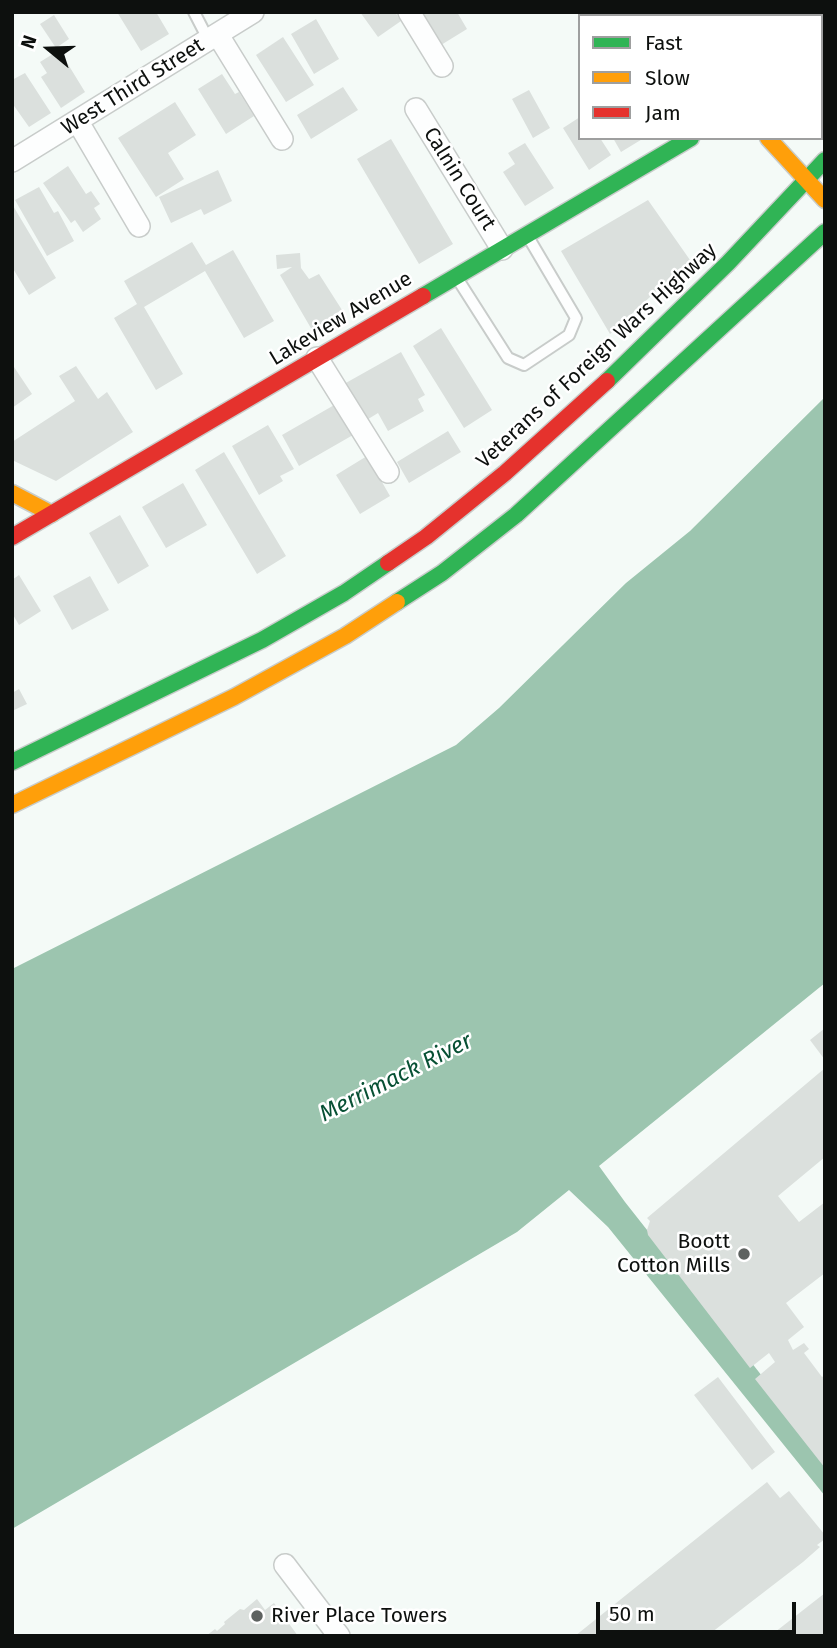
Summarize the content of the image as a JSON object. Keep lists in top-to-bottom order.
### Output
{
  "streets": {
    "main road": ["Lakeview Avenue", "Veterans of Foreign Wars Highway"],
    "street": ["West Third Street", "Calnin Court"]
  },
  "crossings": [
    ["Calnin Court", "Lakeview Avenue"]
  ],
  "water": ["Merrimack River"],
  "places": ["Boott Cotton Mills", "River Place Towers"],
  "legend": ["Fast", "Slow", "Jam"],
  "scale_bar": "50 m",
  "north": "left"
}
